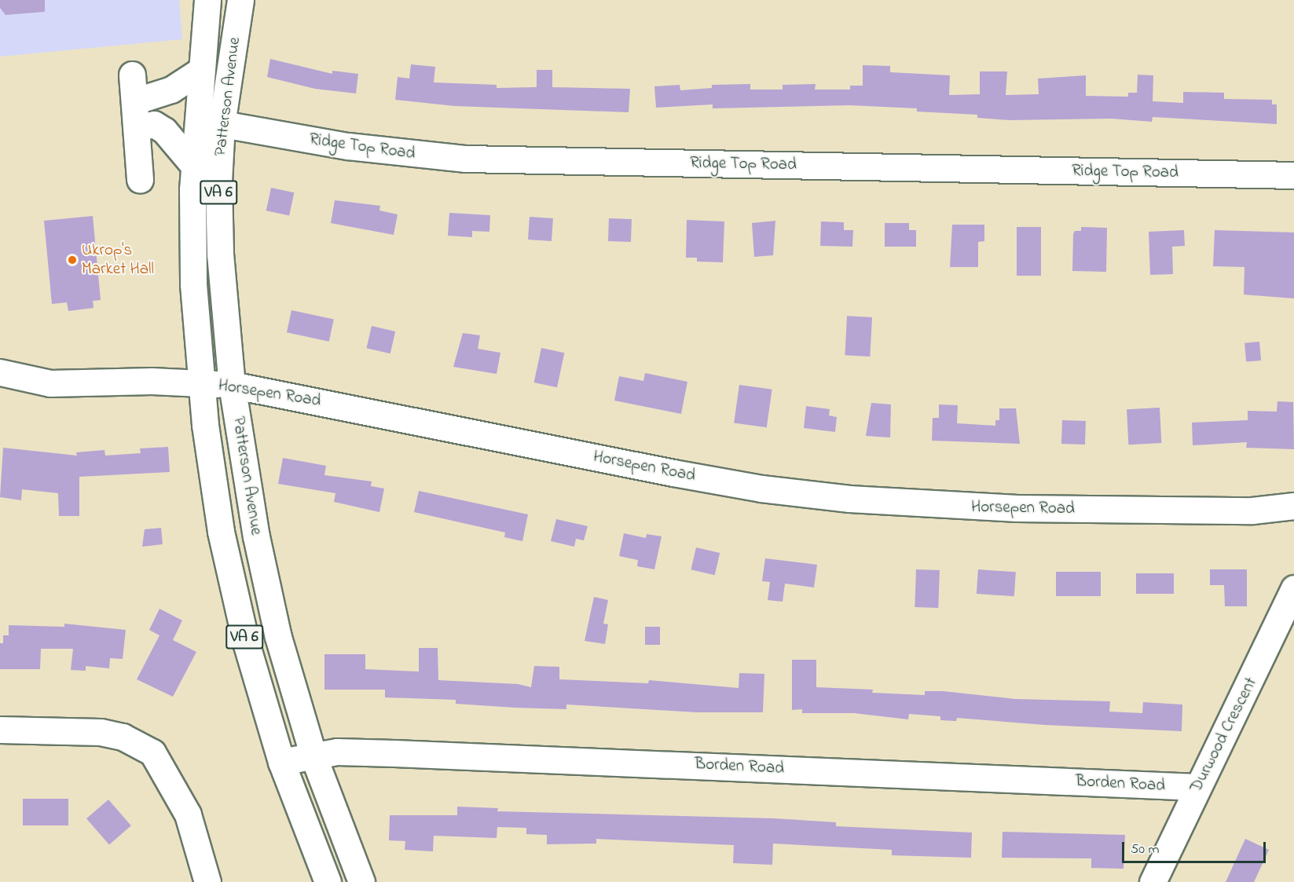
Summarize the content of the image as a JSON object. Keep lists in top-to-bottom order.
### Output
{
  "streets": {
    "street": [
      "Patterson Avenue",
      "Ridge Top Road",
      "VA 6",
      "Horsepen Road",
      "Durwood Crescent",
      "Borden Road"
    ]
  },
  "crossings": [
    ["Patterson Avenue", "Ridge Top Road"],
    ["Patterson Avenue", "Horsepen Road"],
    ["Patterson Avenue", "Borden Road"],
    ["Durwood Crescent", "Borden Road"]
  ],
  "places": ["Ukrop's Market Hall"],
  "scale_bar": "50 m"
}
